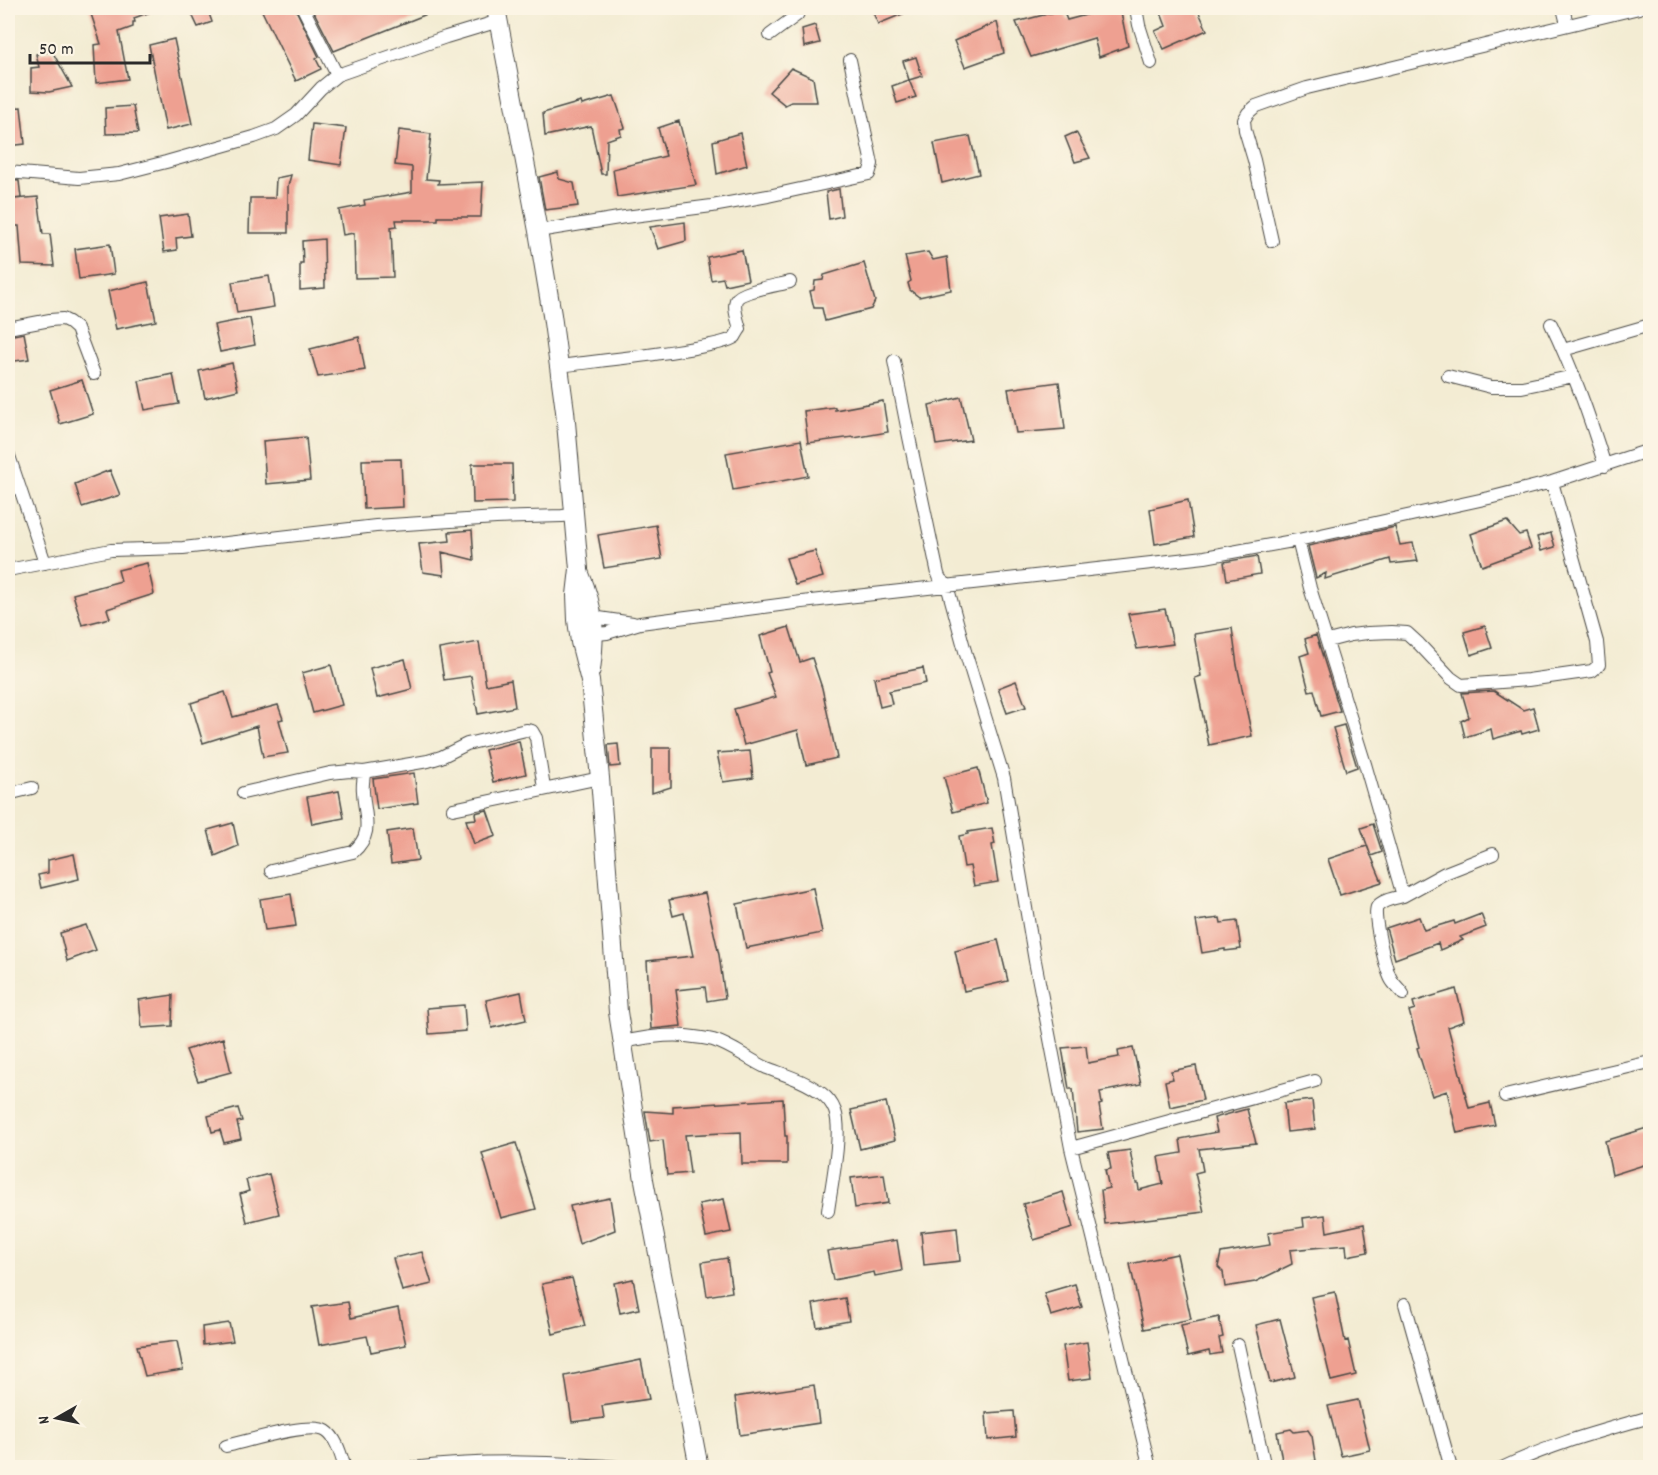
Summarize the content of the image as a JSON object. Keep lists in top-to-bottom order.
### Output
{
  "scale_bar": "50 m",
  "north": "left"
}
